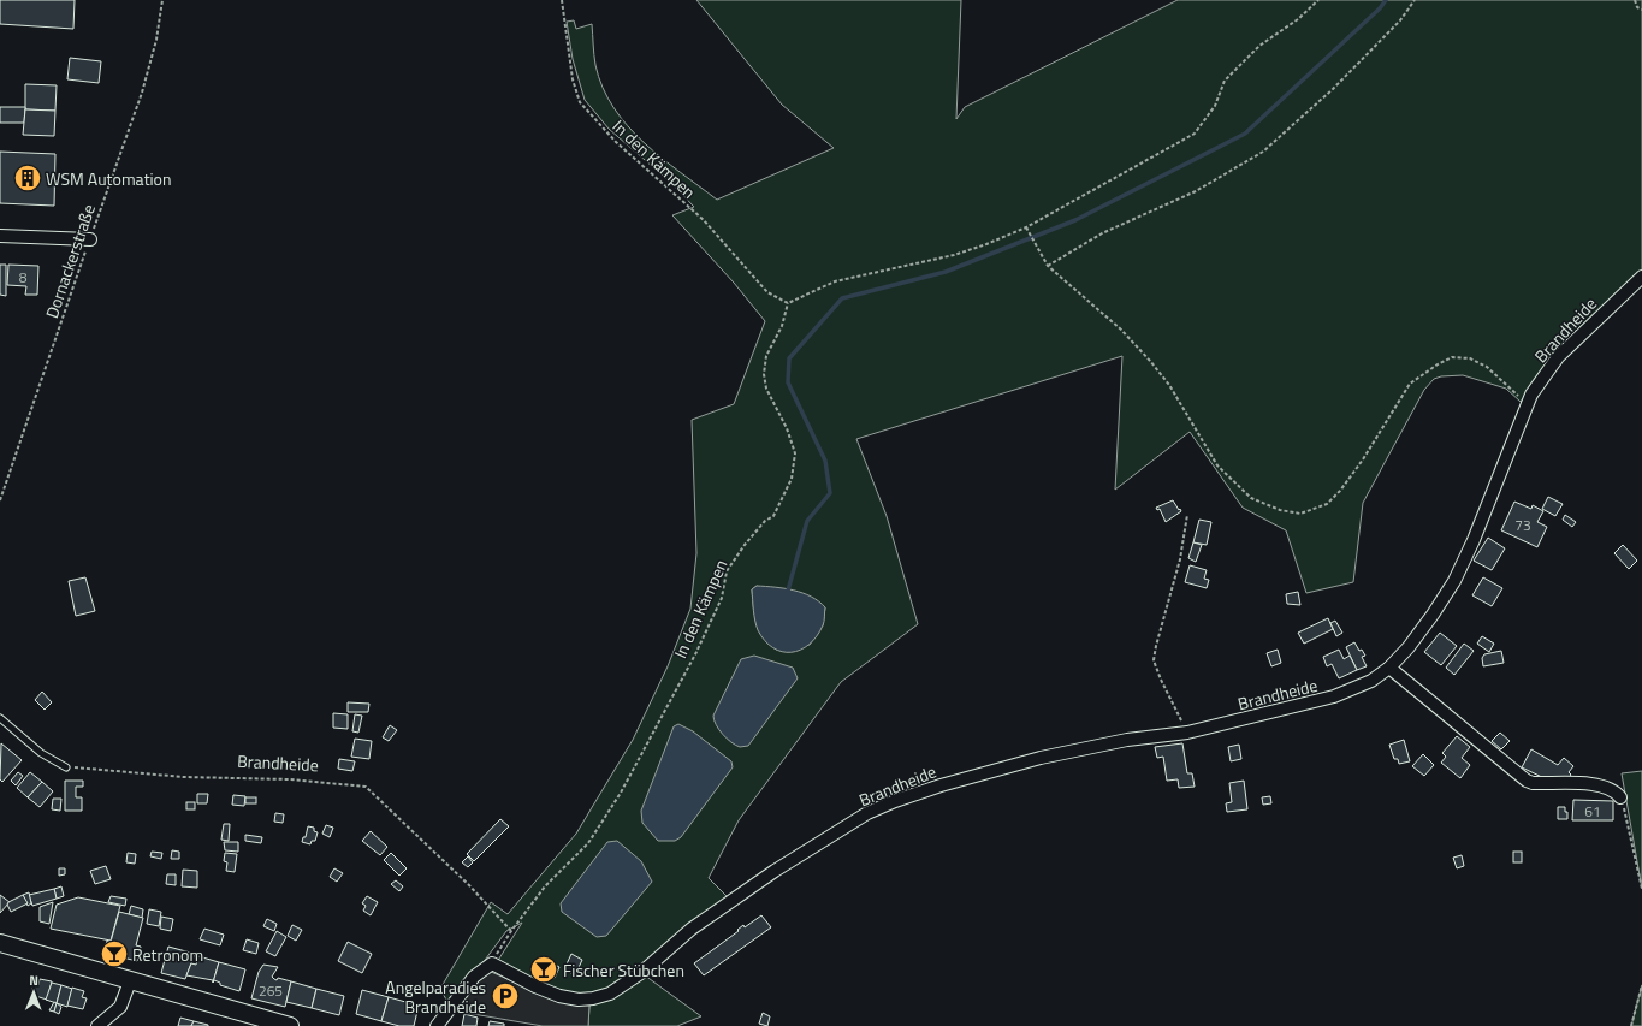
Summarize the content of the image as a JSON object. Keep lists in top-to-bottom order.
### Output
{
  "streets": {
    "street": ["Brandheide"],
    "path": ["In den Kämpen", "Dornackerstraße"]
  },
  "crossings": [
    ["In den Kämpen", "Brandheide"]
  ],
  "places": {
    "building": ["WSM Automation"],
    "bar": ["Retronom", "Fischer Stübchen"],
    "parking": ["Angelparadies Brandheide"]
  },
  "house_numbers": [
    "8",
    "73",
    "61",
    "265"
  ],
  "north": "top"
}
